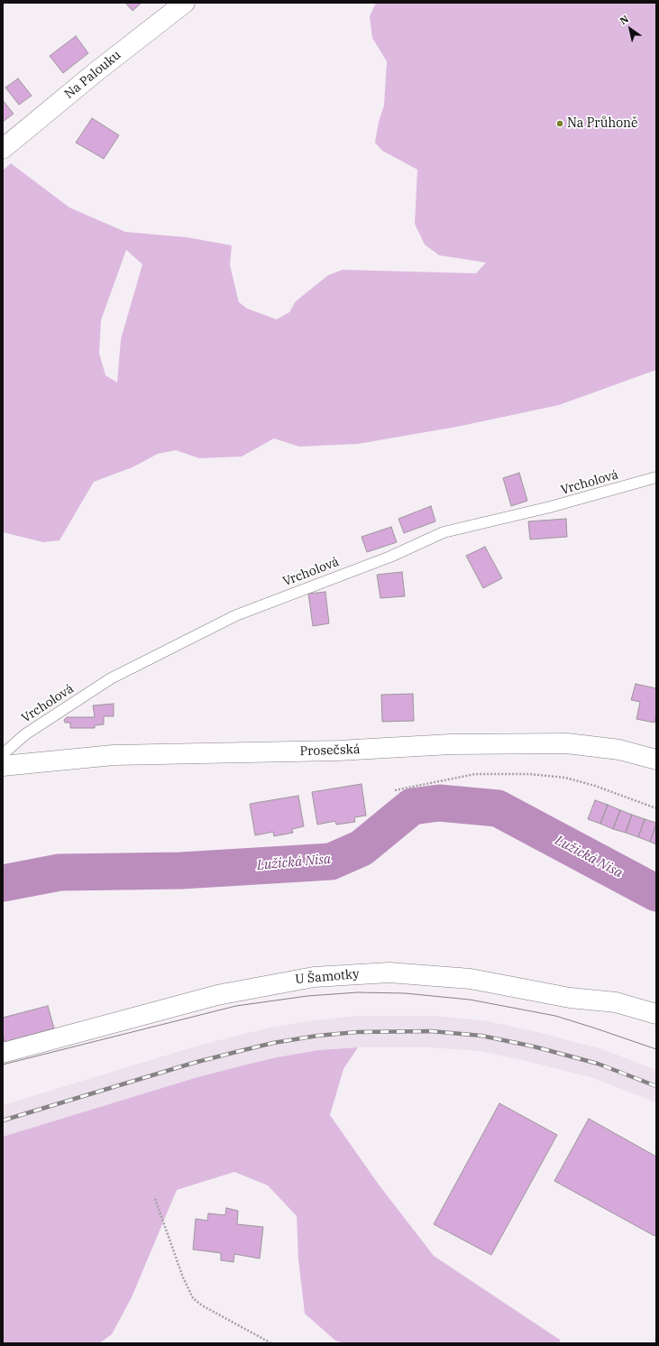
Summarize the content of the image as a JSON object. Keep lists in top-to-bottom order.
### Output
{
  "streets": {
    "street": ["Na Palouku", "Prosečská", "U Šamotky"],
    "lane": ["Vrcholová"]
  },
  "water": ["Lužická Nisa"],
  "places": ["Na Průhoně"],
  "north": "top left"
}
